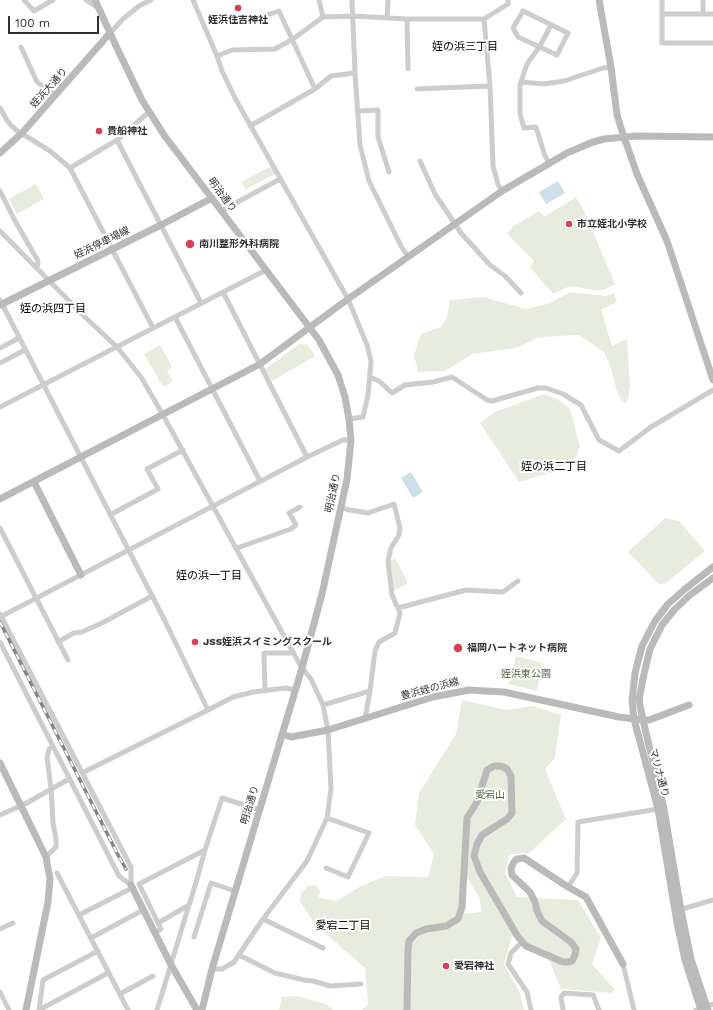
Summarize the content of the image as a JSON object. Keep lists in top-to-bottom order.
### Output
{
  "streets": {
    "street": [
      "姪浜大通り",
      "明治通り",
      "姪浜停車場線",
      "豊浜姪の浜線",
      "マリナ通り"
    ]
  },
  "crossings": [
    ["姪浜大通り", "明治通り"],
    ["明治通り", "姪浜停車場線"],
    ["明治通り", "豊浜姪の浜線"],
    ["豊浜姪の浜線", "マリナ通り"]
  ],
  "districts": [
    "姪の浜三丁目",
    "姪の浜四丁目",
    "姪の浜二丁目",
    "姪の浜一丁目",
    "愛宕二丁目"
  ],
  "parks": ["姪浜東公園", "愛宕山"],
  "places": [
    "姪浜住吉神社",
    "貴船神社",
    "市立姪北小学校",
    "南川整形外科病院",
    "JSS姪浜スイミングスクール",
    "福岡ハートネット病院",
    "愛宕神社"
  ],
  "scale_bar": "100 m"
}
